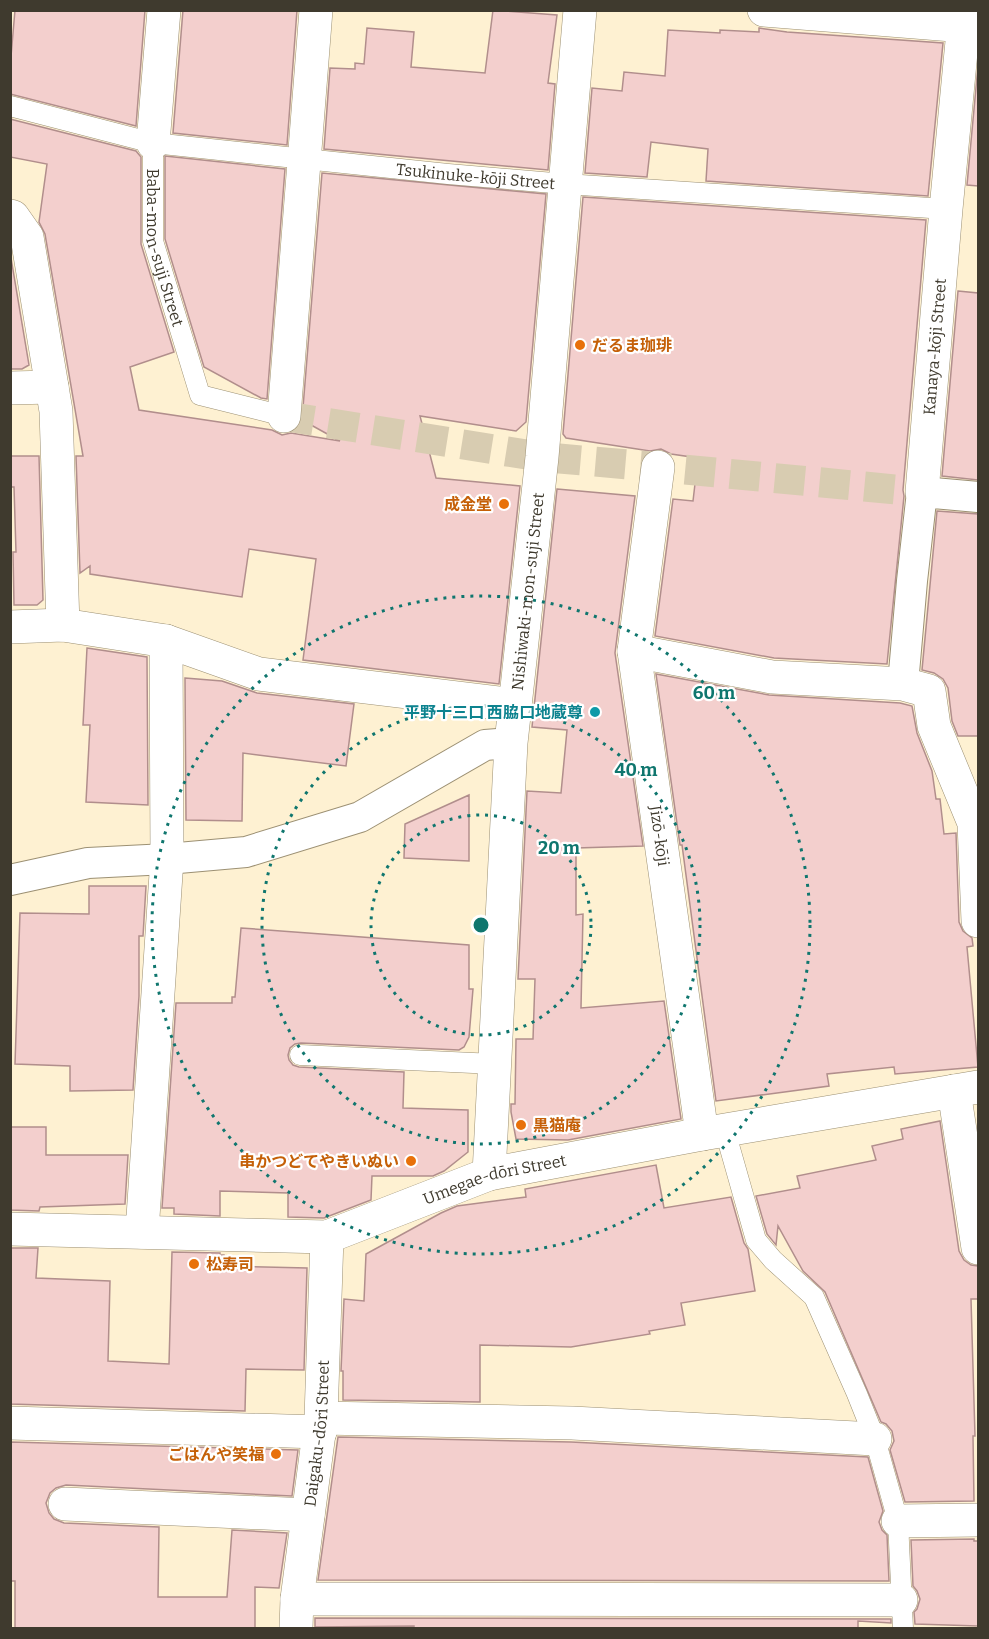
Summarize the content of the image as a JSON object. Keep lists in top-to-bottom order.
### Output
{
  "streets": {
    "street": [
      "Baba-mon-suji Street",
      "Kanaya-kōji Street",
      "Nishiwaki-mon-suji Street",
      "Jizō-kōji",
      "Umegae-dōri Street",
      "Daigaku-dōri Street"
    ],
    "lane": ["Tsukinuke-kōji Street"]
  },
  "crossings": [
    ["Tsukinuke-kōji Street", "Baba-mon-suji Street"],
    ["Tsukinuke-kōji Street", "Kanaya-kōji Street"],
    ["Tsukinuke-kōji Street", "Nishiwaki-mon-suji Street"],
    ["Nishiwaki-mon-suji Street", "Umegae-dōri Street"],
    ["Jizō-kōji", "Umegae-dōri Street"],
    ["Umegae-dōri Street", "Daigaku-dōri Street"]
  ],
  "places": [
    "だるま珈琲",
    "成金堂",
    "平野十三口 西脇口地蔵尊",
    "黒猫庵",
    "串かつどてやきいぬい",
    "松寿司",
    "ごはんや笑福"
  ],
  "rings": ["60 m", "40 m", "20 m"]
}
